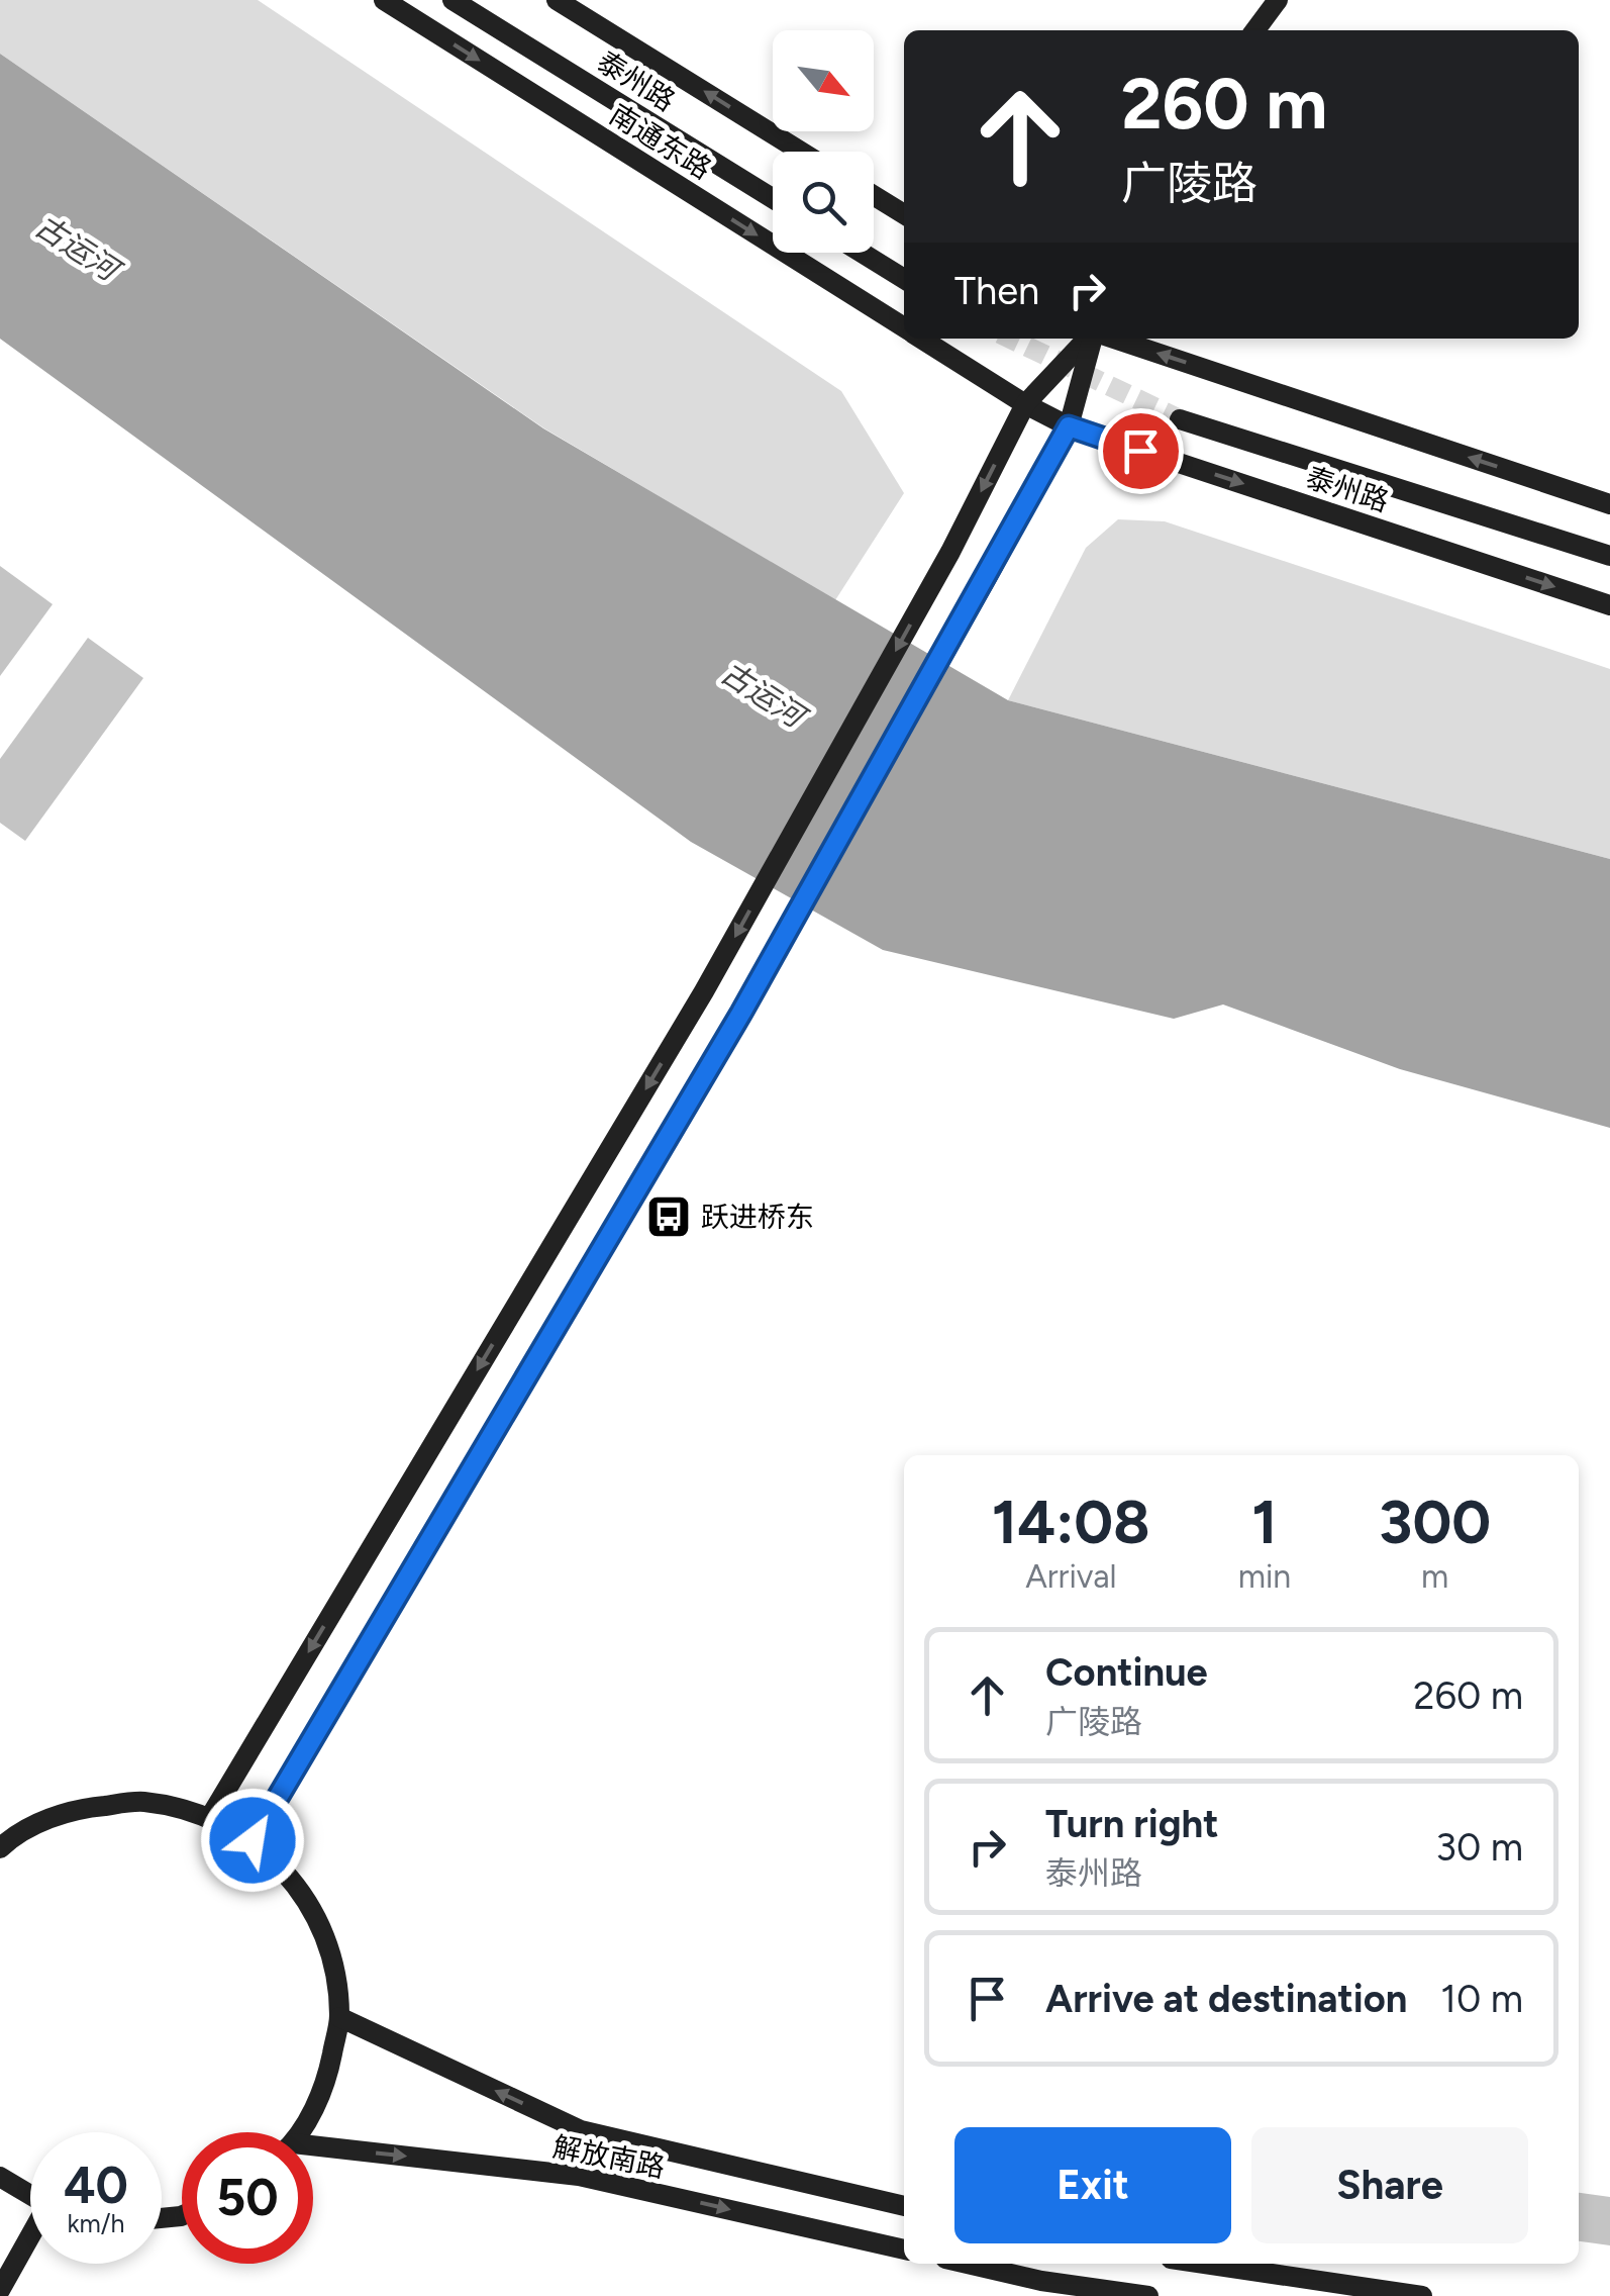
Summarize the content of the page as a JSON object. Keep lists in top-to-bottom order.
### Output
{
  "streets": {
    "main road": ["泰州路", "南通东路", "解放南路"]
  },
  "crossings": [
    ["泰州路", "南通东路"]
  ],
  "water": ["古运河"],
  "places": {
    "bus stop": ["跃进桥东"]
  },
  "north": "bottom right",
  "page": {
    "turn": ["260 m", "广陵路"],
    "then": "Then",
    "eta": [
      "14:08",
      "Arrival",
      "1",
      "min",
      "300",
      "m"
    ],
    "list": [
      {
        "name": "Continue",
        "note": "广陵路",
        "value": "260 m"
      },
      {
        "name": "Turn right",
        "note": "泰州路",
        "value": "30 m"
      },
      {
        "name": "Arrive at destination",
        "value": "10 m"
      }
    ],
    "buttons": ["Exit", "Share"],
    "speed": "40 km/h",
    "limit": "50"
  }
}
